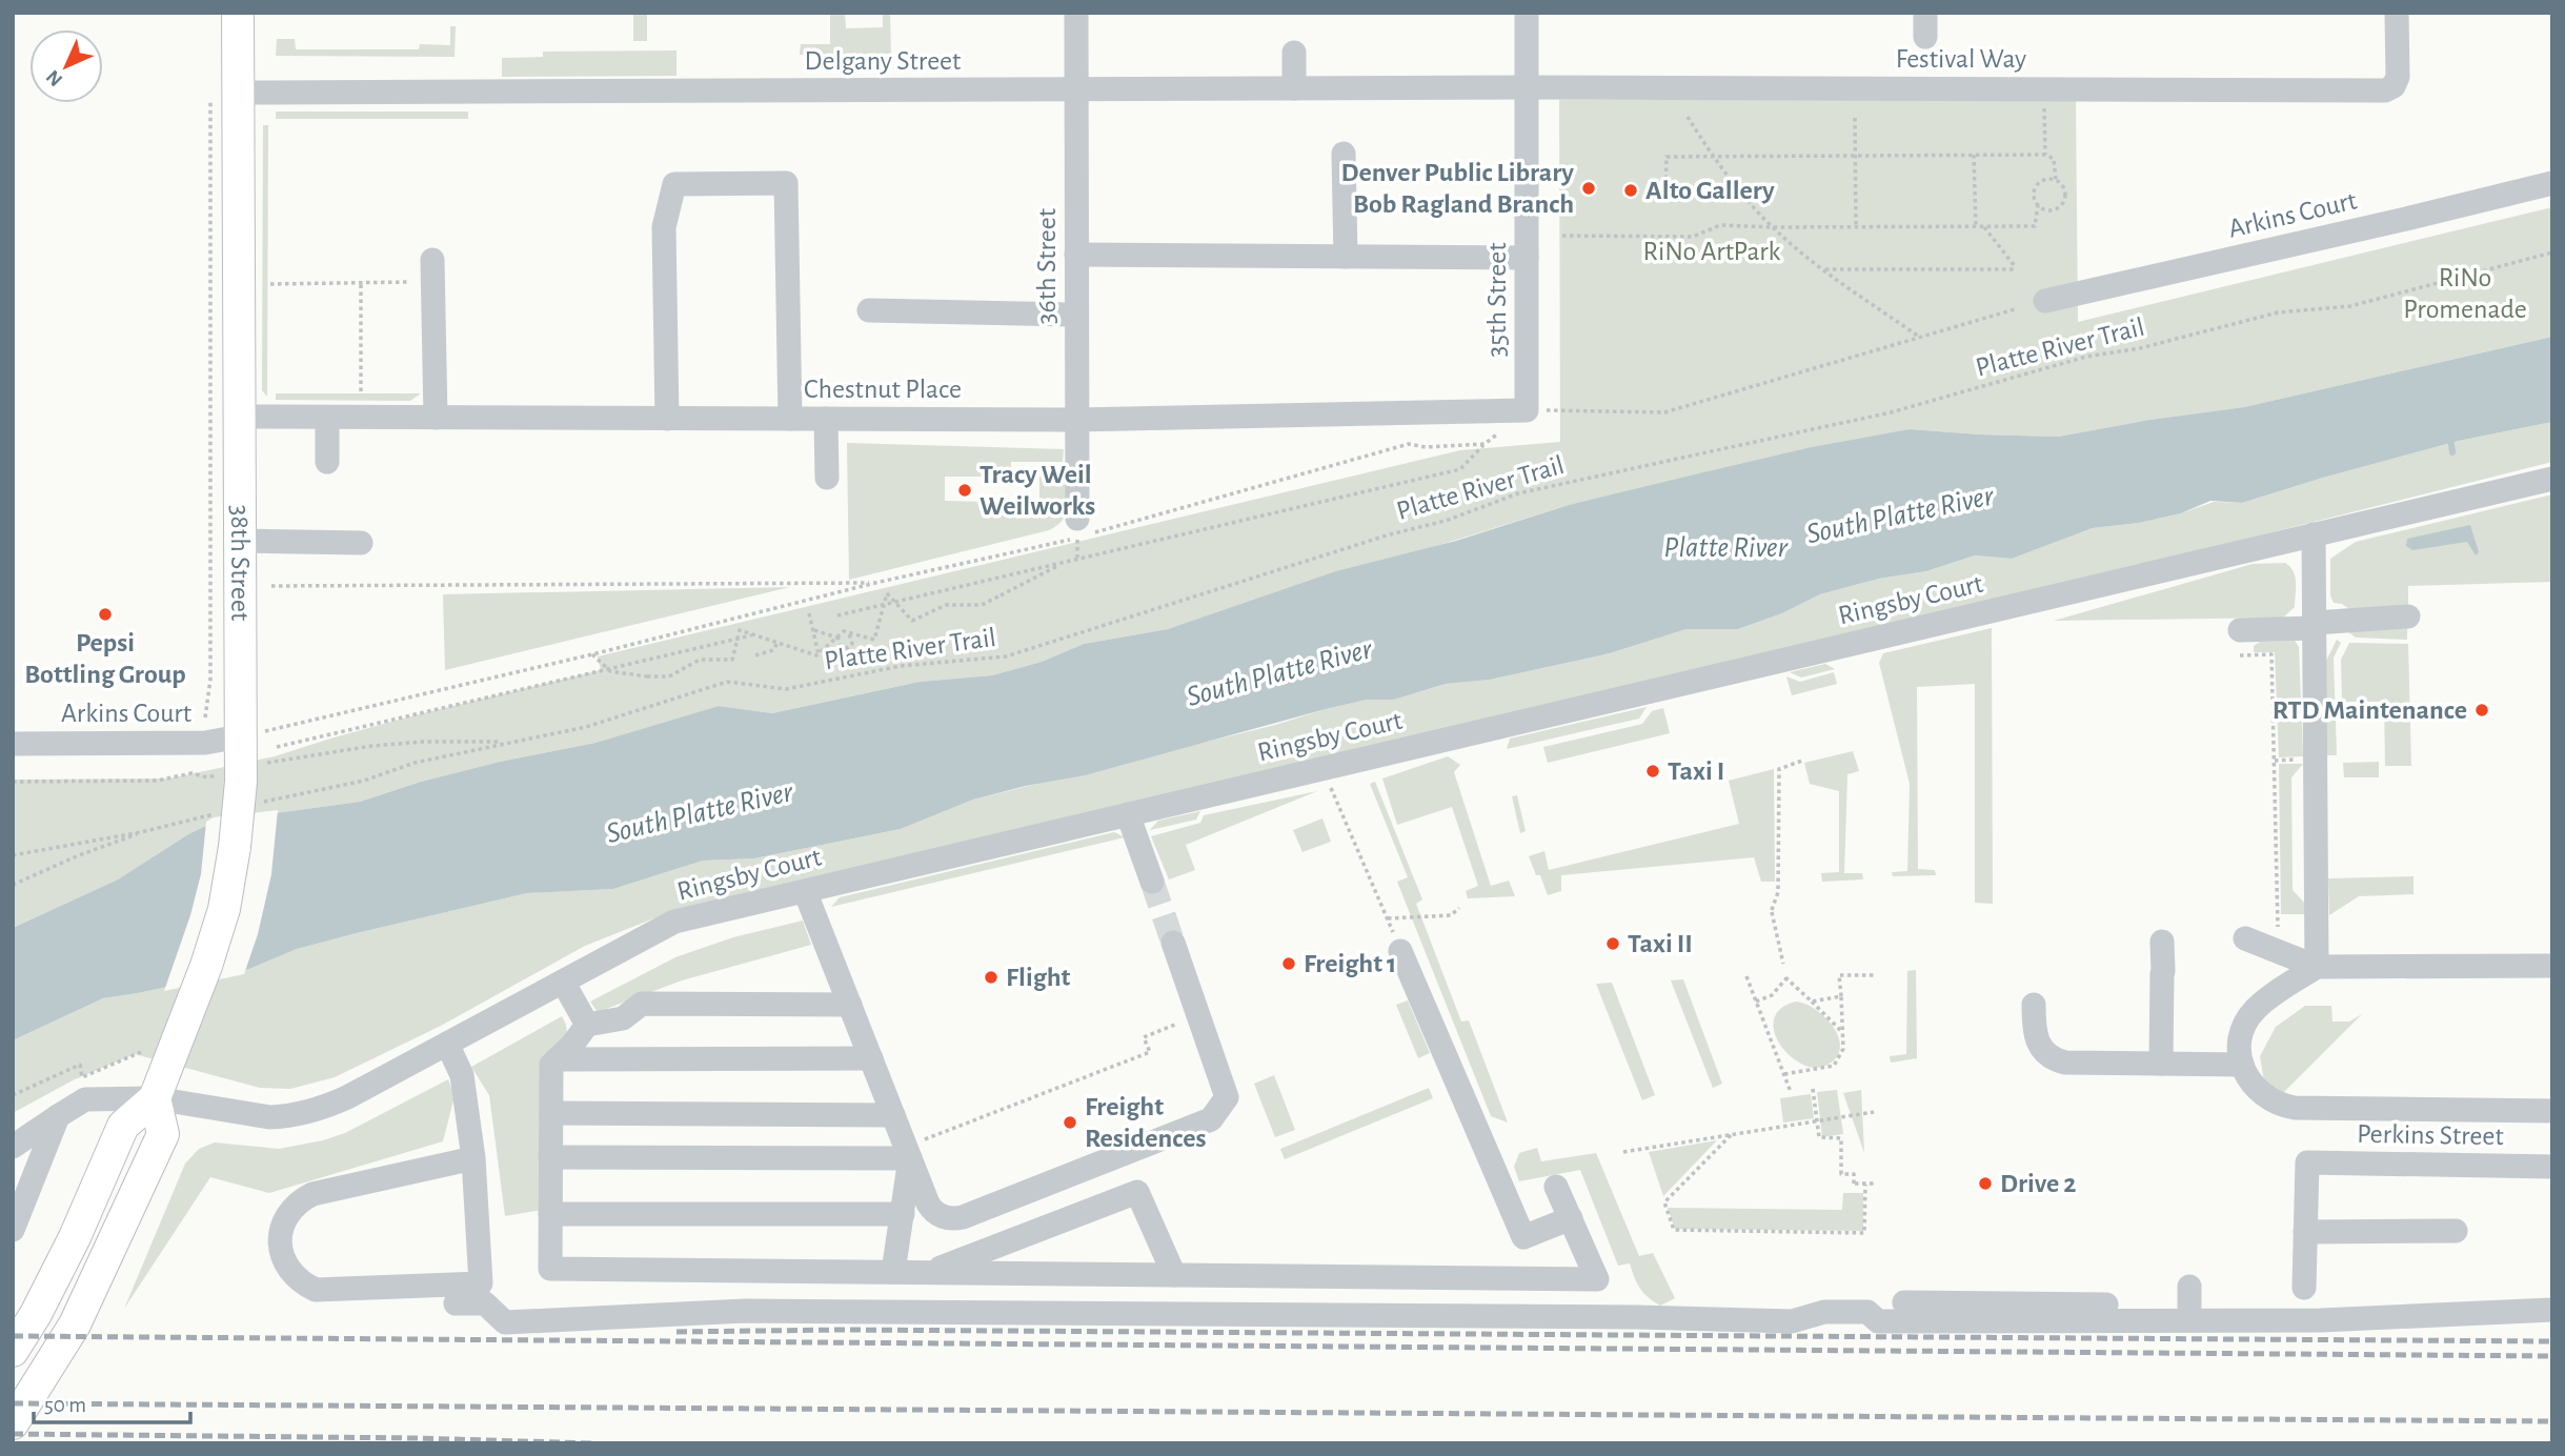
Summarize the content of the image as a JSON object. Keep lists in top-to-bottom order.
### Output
{
  "streets": {
    "main road": ["38th Street"],
    "street": [
      "Festival Way",
      "Delgany Street",
      "Arkins Court",
      "36th Street",
      "35th Street",
      "Chestnut Place",
      "Ringsby Court",
      "Perkins Street"
    ],
    "path": ["Platte River Trail"]
  },
  "crossings": [
    ["Festival Way", "Delgany Street"],
    ["Festival Way", "35th Street"],
    ["Delgany Street", "36th Street"],
    ["Delgany Street", "35th Street"],
    ["Delgany Street", "38th Street"],
    ["Arkins Court", "38th Street"],
    ["36th Street", "Chestnut Place"],
    ["35th Street", "Chestnut Place"],
    ["Chestnut Place", "38th Street"],
    ["38th Street", "Ringsby Court"]
  ],
  "water": ["South Platte River", "Platte River"],
  "parks": ["RiNo ArtPark", "RiNo Promenade"],
  "places": [
    "Denver Public Library Bob Ragland Branch",
    "Alto Gallery",
    "Tracy Weil Weilworks",
    "Pepsi Bottling Group",
    "RTD Maintenance",
    "Taxi I",
    "Taxi II",
    "Freight 1",
    "Flight",
    "Freight Residences",
    "Drive 2"
  ],
  "scale_bar": "50 m",
  "north": "bottom left"
}
